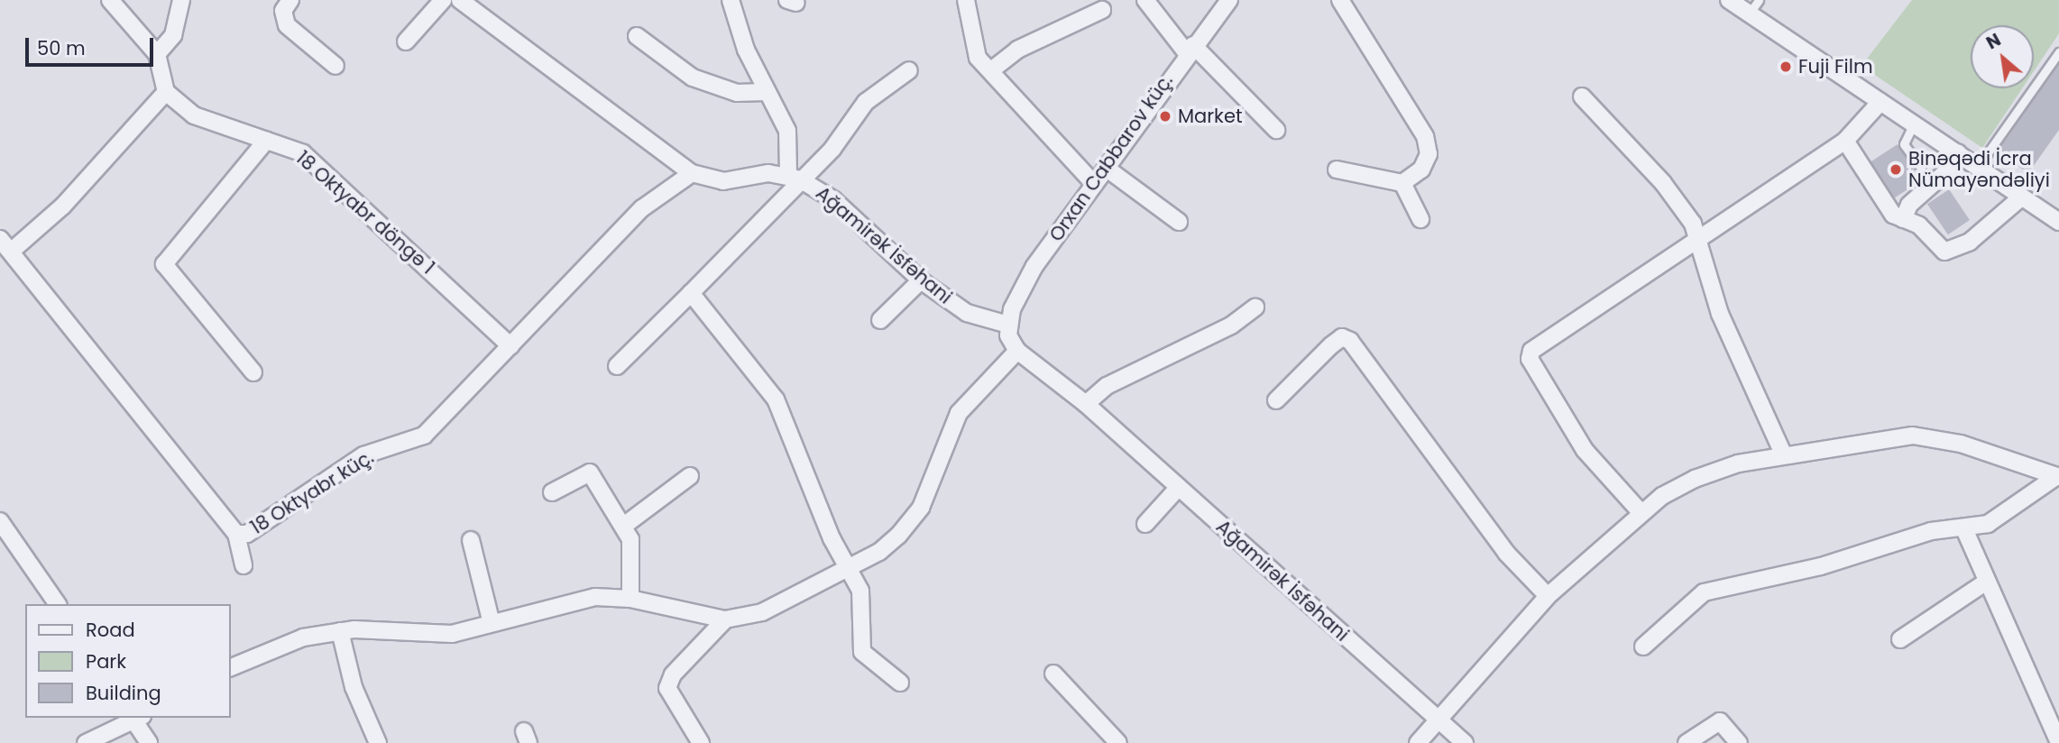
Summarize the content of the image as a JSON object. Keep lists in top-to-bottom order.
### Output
{
  "streets": {
    "street": [
      "Orxan Cabbarov küç.",
      "18 Oktyabr döngə 1",
      "Ağamirək İsfəhani",
      "18 Oktyabr küç."
    ]
  },
  "crossings": [
    ["Orxan Cabbarov küç.", "Ağamirək İsfəhani"],
    ["18 Oktyabr döngə 1", "18 Oktyabr küç."]
  ],
  "places": ["Fuji Film", "Market", "Binəqədi İcra Nümayəndəliyi"],
  "legend": ["Road", "Park", "Building"],
  "scale_bar": "50 m",
  "north": "top left"
}
